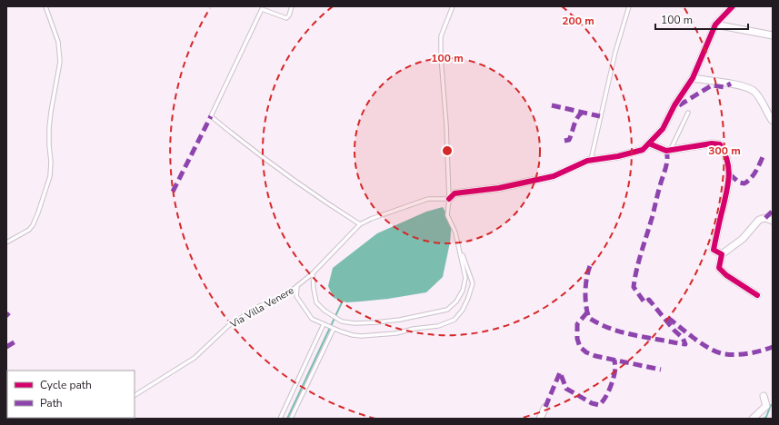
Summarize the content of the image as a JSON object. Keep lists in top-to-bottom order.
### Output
{
  "streets": {
    "lane": ["Via Villa Venere"]
  },
  "legend": ["Cycle path", "Path"],
  "scale_bar": "100 m",
  "rings": ["200 m", "100 m", "300 m"]
}
